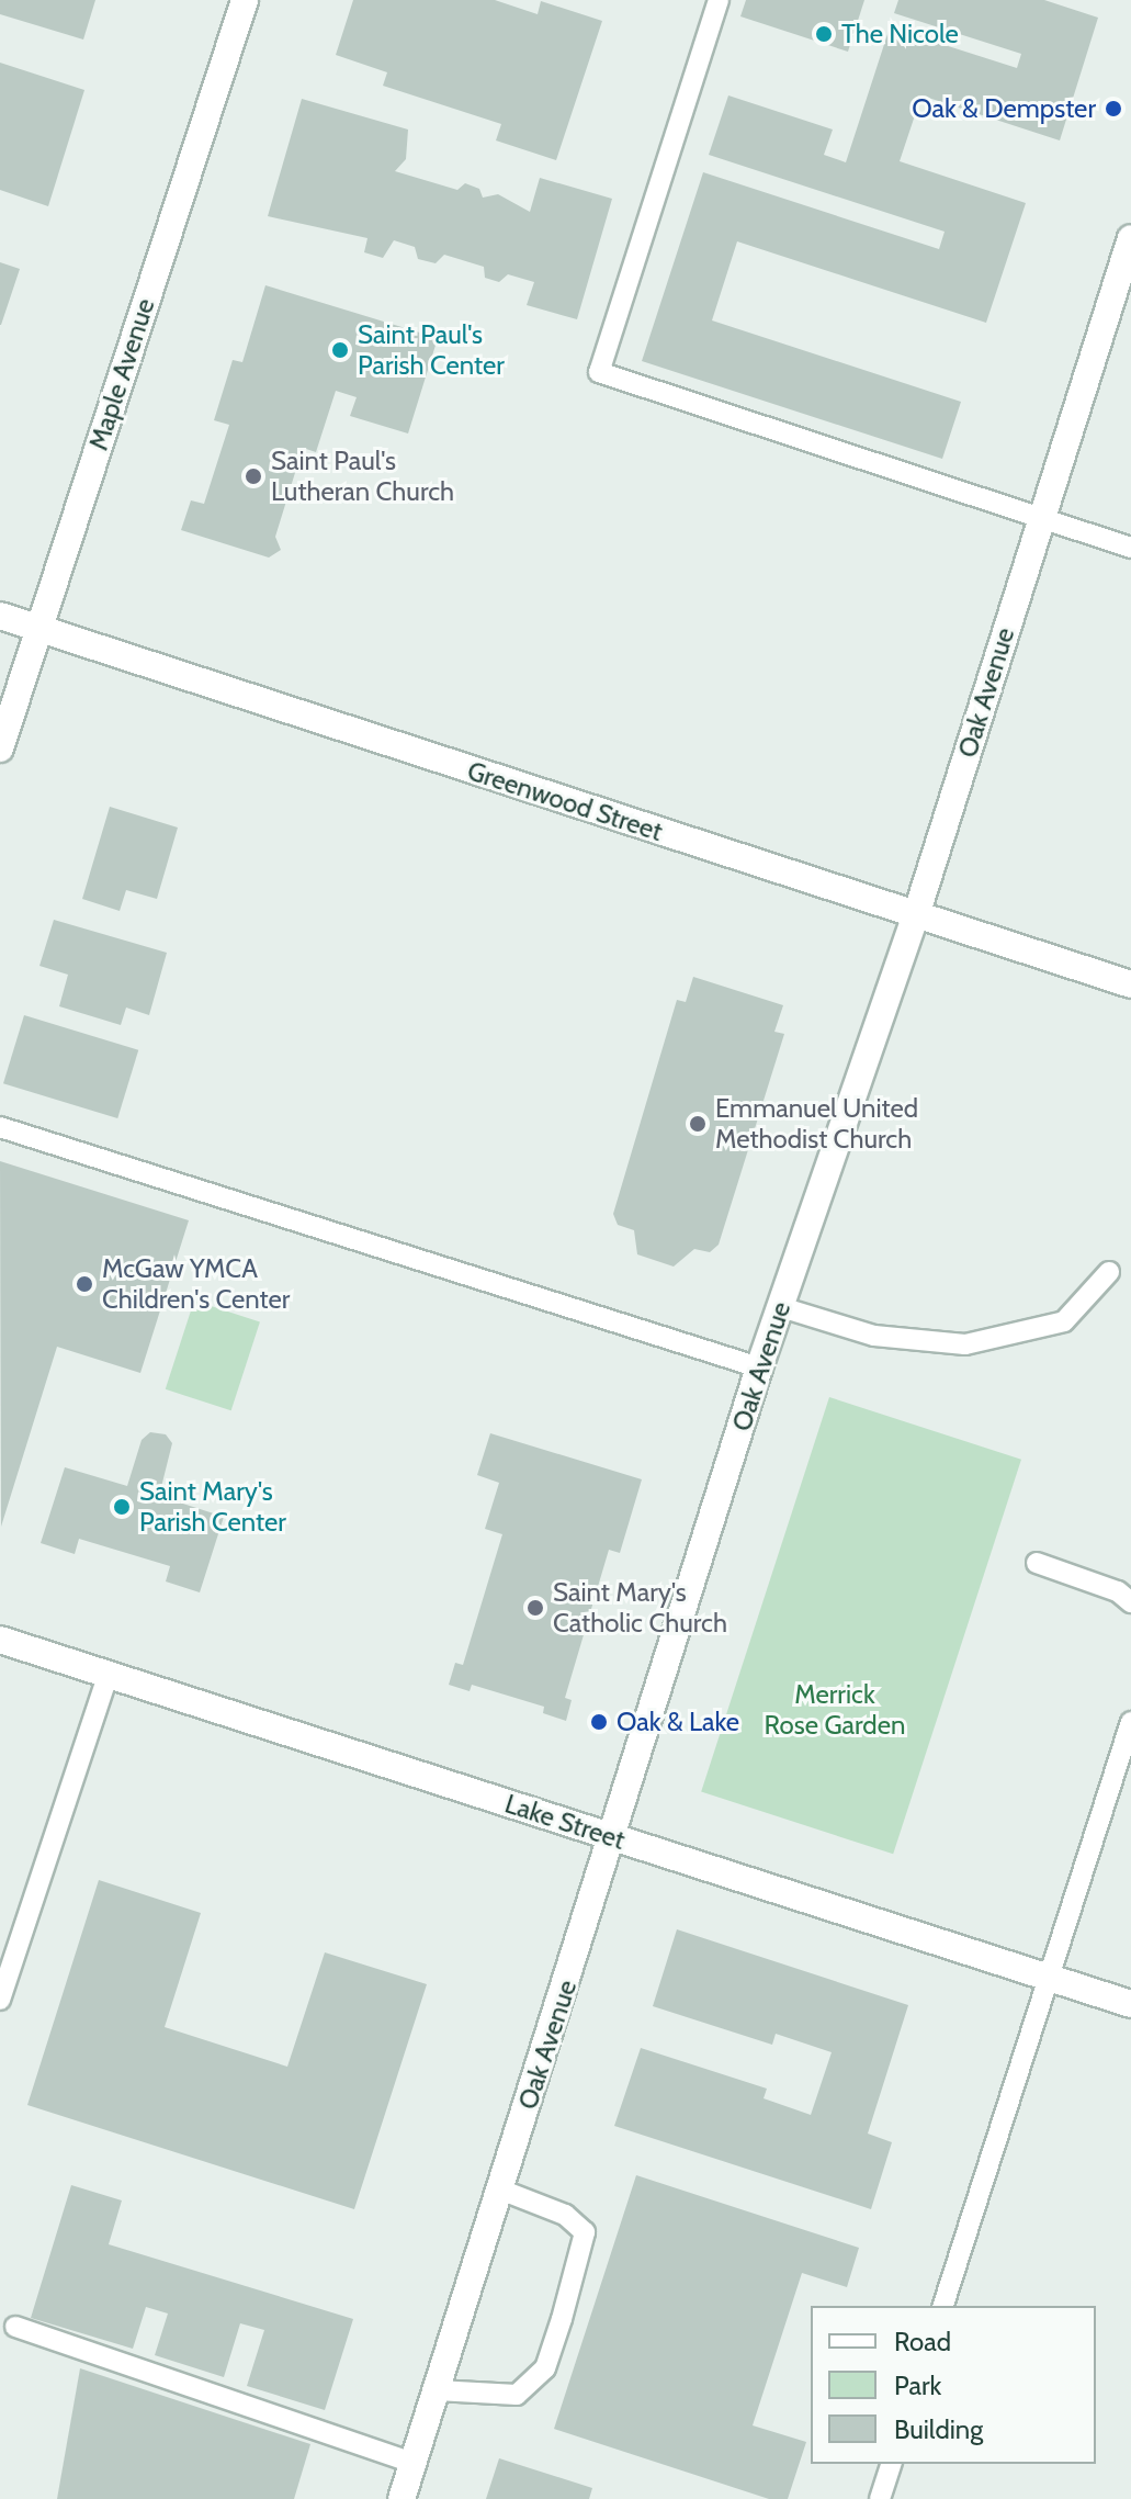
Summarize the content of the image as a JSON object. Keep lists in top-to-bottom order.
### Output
{
  "streets": {
    "street": [
      "Maple Avenue",
      "Oak Avenue",
      "Greenwood Street",
      "Lake Street"
    ]
  },
  "crossings": [
    ["Maple Avenue", "Greenwood Street"],
    ["Oak Avenue", "Greenwood Street"],
    ["Oak Avenue", "Lake Street"]
  ],
  "parks": ["Merrick Rose Garden"],
  "places": [
    "The Nicole",
    "Oak & Dempster",
    "Saint Paul's Parish Center",
    "Saint Paul's Lutheran Church",
    "Emmanuel United Methodist Church",
    "McGaw YMCA Children's Center",
    "Saint Mary's Parish Center",
    "Saint Mary's Catholic Church",
    "Oak & Lake"
  ],
  "legend": ["Road", "Park", "Building"]
}
